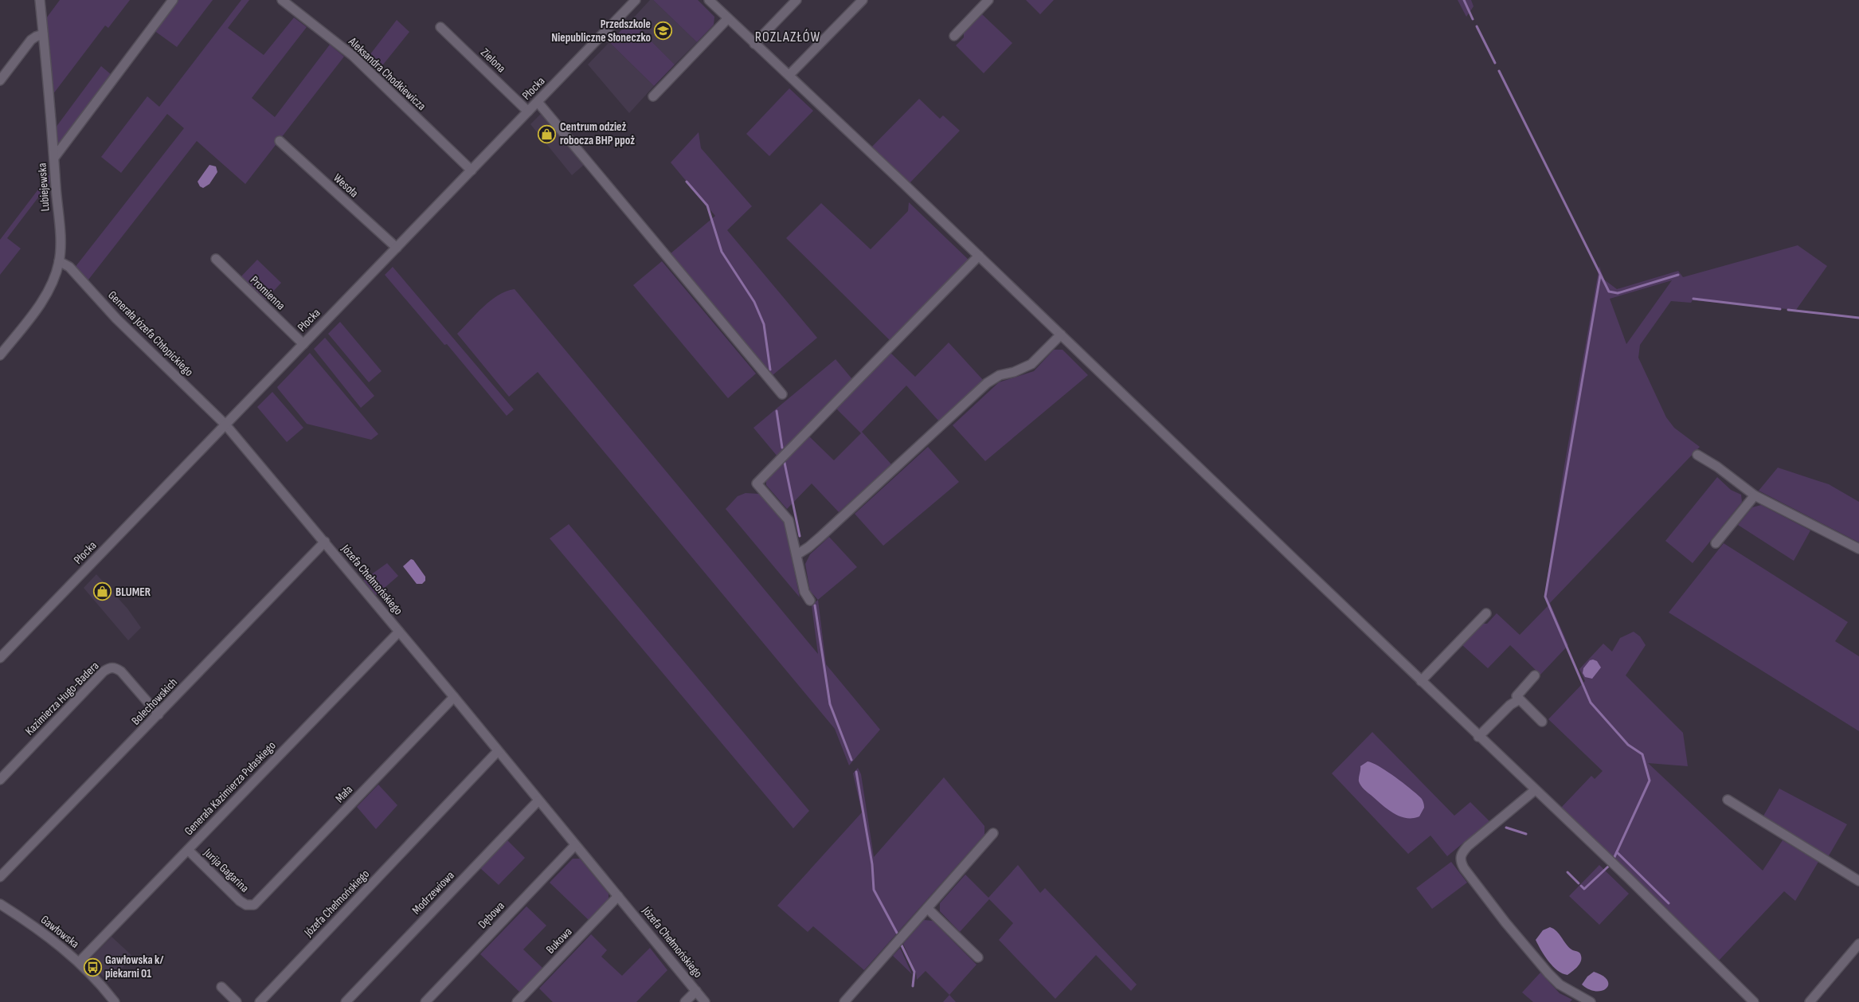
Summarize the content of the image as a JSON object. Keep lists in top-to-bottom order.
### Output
{
  "streets": {
    "street": [
      "Zielona",
      "Aleksandra Chodkiewicza",
      "Płocka",
      "Wesoła",
      "Lubiejewska",
      "Promienna",
      "Generała Józefa Chłopickiego",
      "Józefa Chełmońskiego",
      "Kazimierza Hugo-Badera",
      "Bolechowskich",
      "Generała Kazimierza Pułaskiego",
      "Mała",
      "Jurija Gagarina",
      "Modrzewiowa",
      "Dębowa",
      "Gawłowska",
      "Bukowa"
    ]
  },
  "crossings": [
    ["Zielona", "Płocka"],
    ["Aleksandra Chodkiewicza", "Płocka"],
    ["Płocka", "Wesoła"],
    ["Płocka", "Promienna"],
    ["Płocka", "Generała Józefa Chłopickiego"],
    ["Płocka", "Józefa Chełmońskiego"],
    ["Lubiejewska", "Generała Józefa Chłopickiego"],
    ["Generała Józefa Chłopickiego", "Józefa Chełmońskiego"],
    ["Józefa Chełmońskiego", "Bolechowskich"],
    ["Józefa Chełmońskiego", "Generała Kazimierza Pułaskiego"],
    ["Józefa Chełmońskiego", "Mała"],
    ["Józefa Chełmońskiego", "Modrzewiowa"],
    ["Józefa Chełmońskiego", "Dębowa"],
    ["Józefa Chełmońskiego", "Bukowa"],
    ["Kazimierza Hugo-Badera", "Bolechowskich"],
    ["Generała Kazimierza Pułaskiego", "Jurija Gagarina"],
    ["Generała Kazimierza Pułaskiego", "Gawłowska"],
    ["Mała", "Jurija Gagarina"]
  ],
  "districts": ["ROZLAZŁÓW"],
  "places": {
    "school or university": ["Przedszkole Niepubliczne Słoneczko"],
    "shop": ["Centrum odzież robocza BHP ppoż", "BLUMER"],
    "bus stop": ["Gawłowska k/ piekarni 01"]
  }
}
